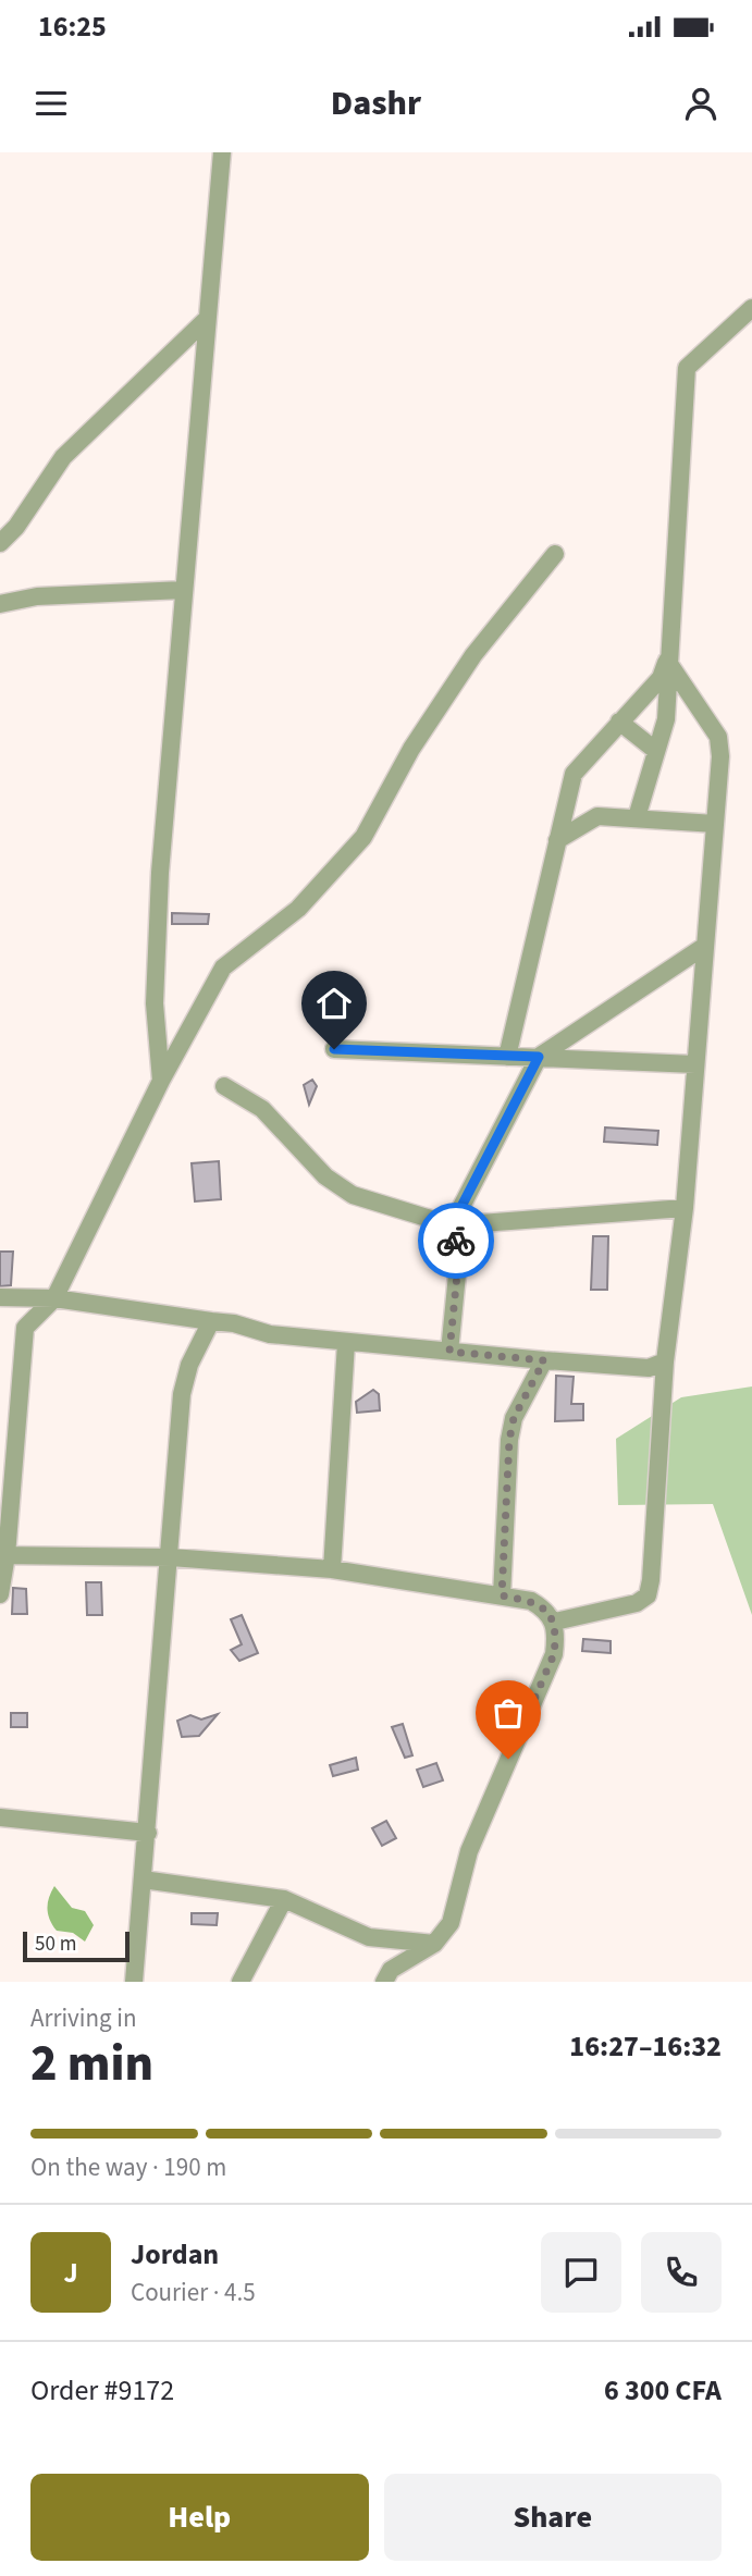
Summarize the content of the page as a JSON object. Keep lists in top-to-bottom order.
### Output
{
  "scale_bar": "50 m",
  "page": {
    "status": "16:25",
    "header": "Dashr",
    "scale": "50 m",
    "heading": ["2 min", "Arriving in", "16:27–16:32"],
    "panel": [
      "Jordan",
      "Courier · 4.5",
      "Order #9172",
      "6 300 CFA"
    ],
    "bar": "On the way · 190 m",
    "round": "J",
    "buttons": ["Help", "Share"]
  }
}
